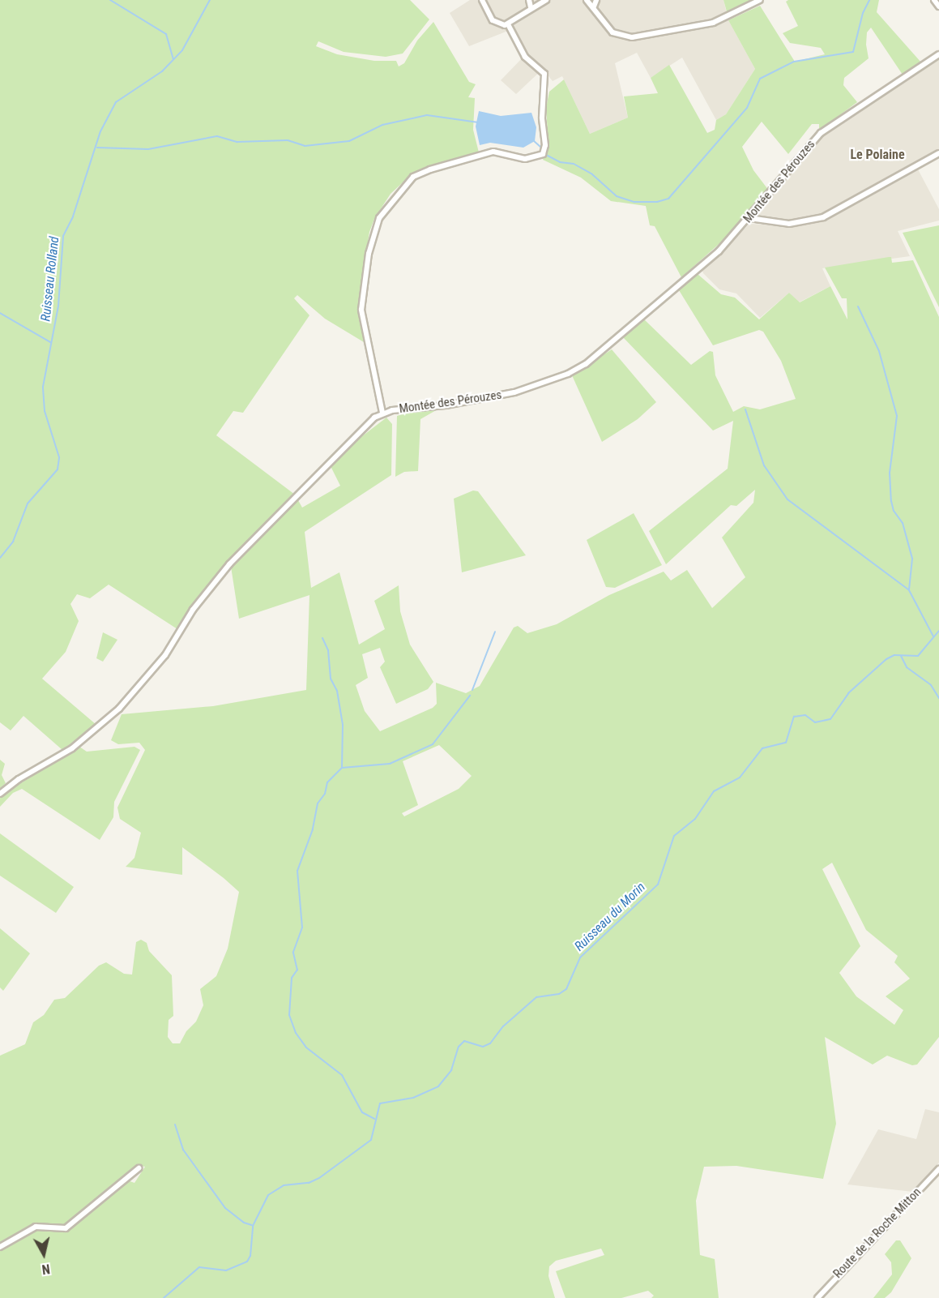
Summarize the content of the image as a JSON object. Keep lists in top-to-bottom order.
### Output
{
  "streets": {
    "street": ["Montée des Pérouzes", "Route de la Roche Mitton"]
  },
  "districts": ["Le Polaine"],
  "water": ["Ruisseau Rolland", "Ruisseau du Morin"],
  "north": "bottom"
}
